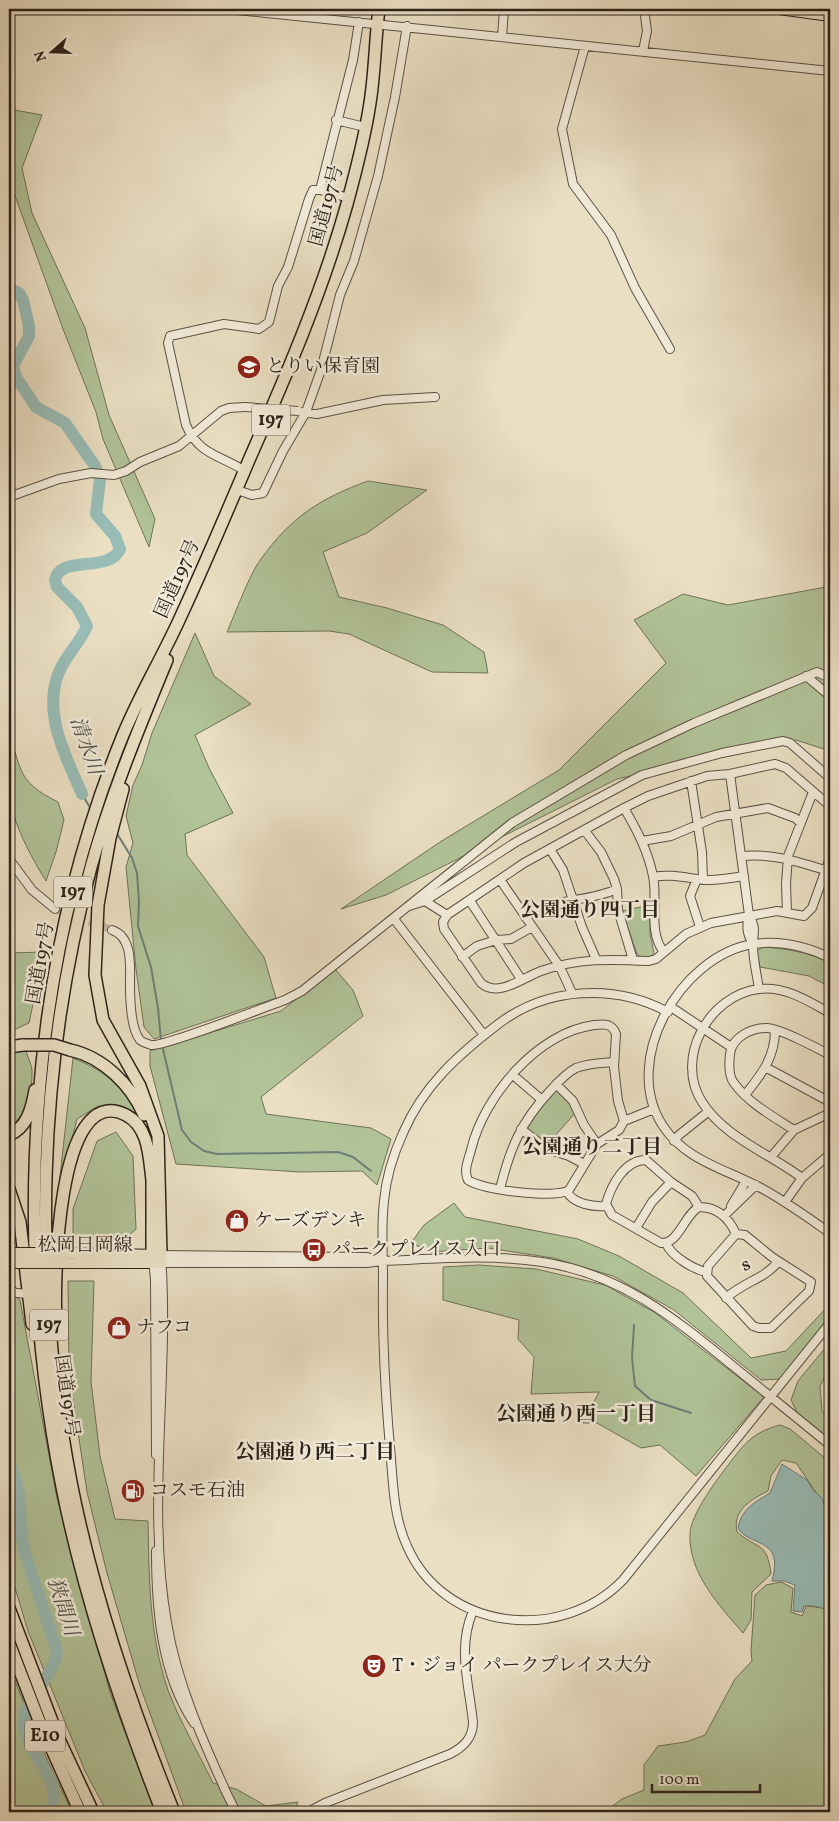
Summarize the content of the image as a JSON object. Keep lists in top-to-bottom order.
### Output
{
  "streets": {
    "highway": ["国道197号", "197", "E10"],
    "main road": ["松岡日岡線"],
    "street": ["s"]
  },
  "districts": [
    "公園通り四丁目",
    "公園通り二丁目",
    "公園通り西一丁目",
    "公園通り西二丁目"
  ],
  "water": ["清水川", "狭間川"],
  "places": {
    "school or university": ["とりい保育園"],
    "shop": ["ケーズデンキ", "ナフコ"],
    "bus stop": ["パークプレイス入口"],
    "fuel station": ["コスモ石油"],
    "theatre": ["T・ジョイ パークプレイス大分"]
  },
  "scale_bar": "100 m",
  "north": "left"
}
